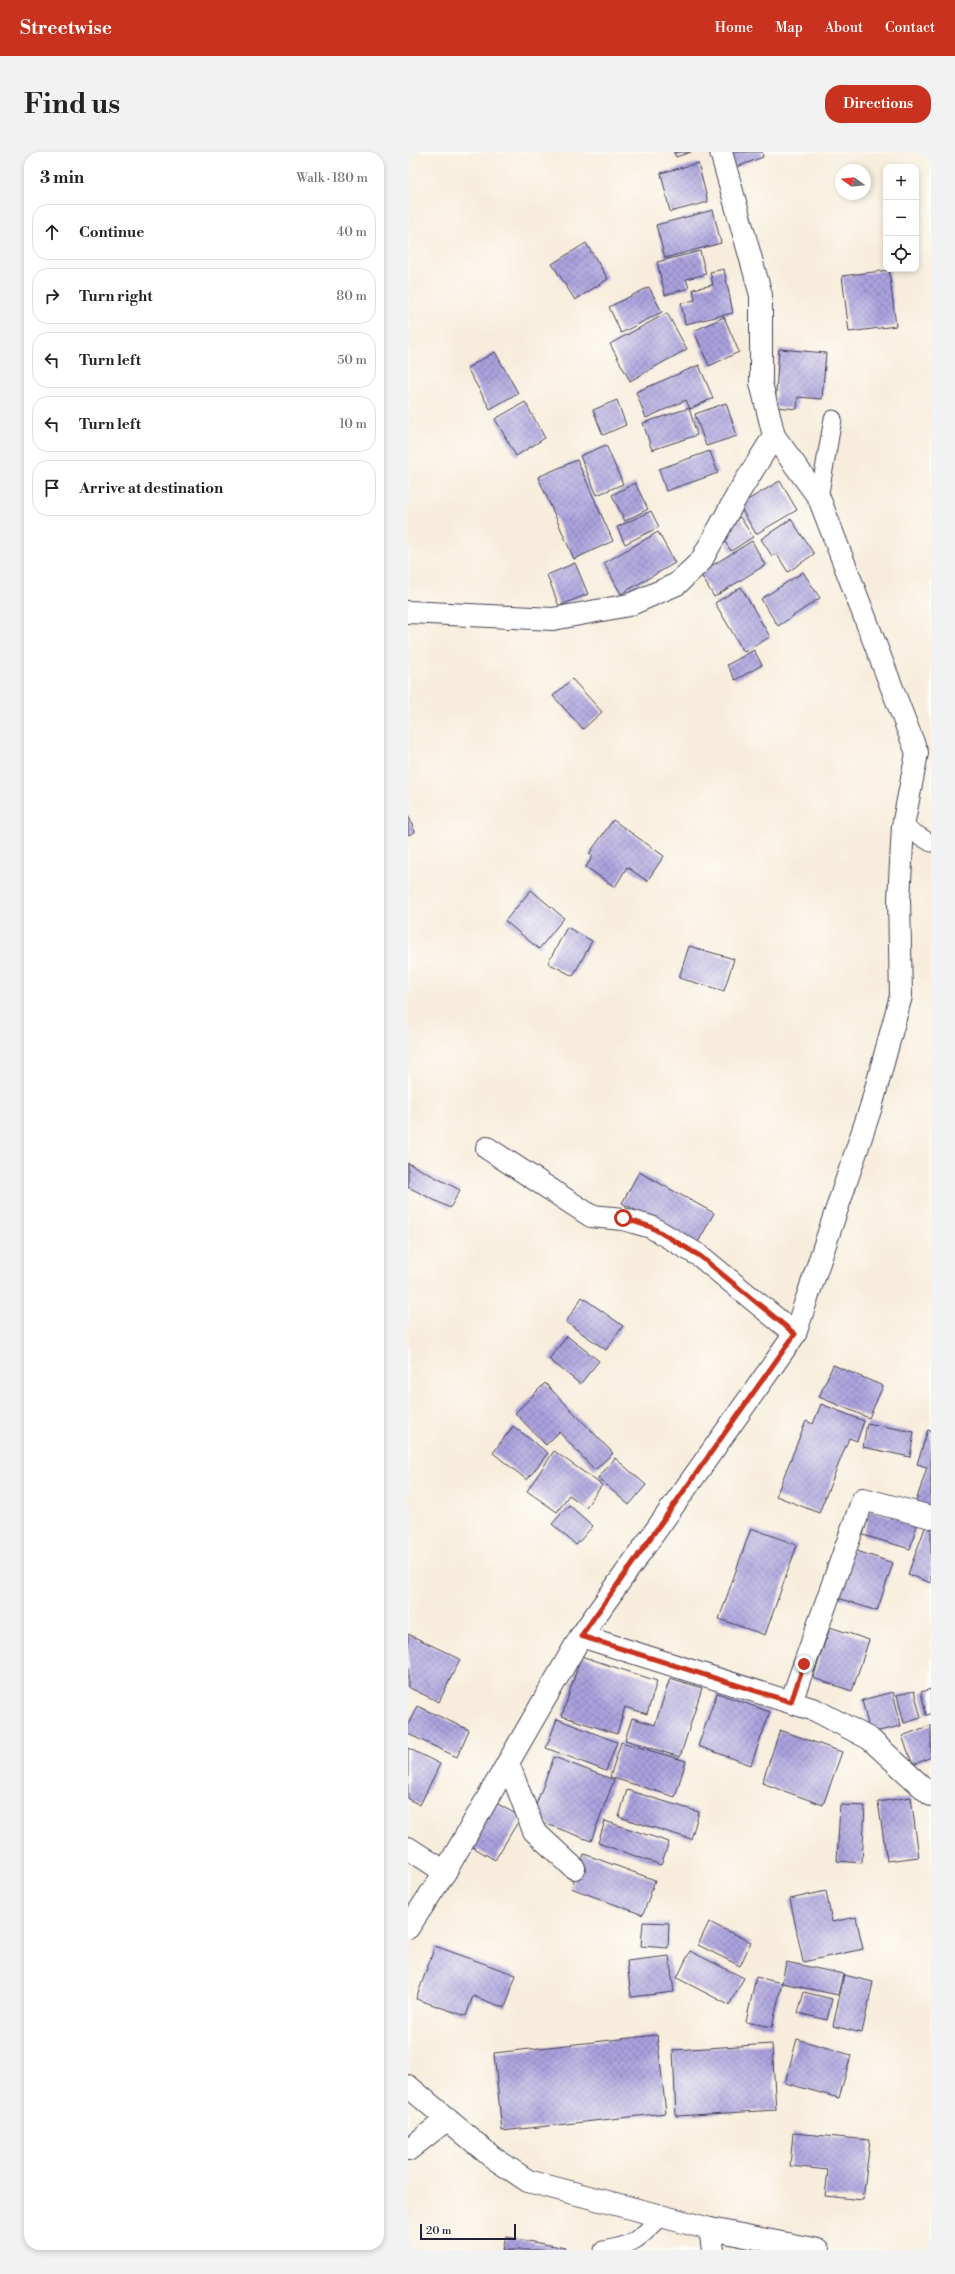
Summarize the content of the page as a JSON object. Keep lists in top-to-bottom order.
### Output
{
  "scale_bar": "20 m",
  "north": "left",
  "page": {
    "header": "Streetwise",
    "nav": [
      "Home",
      "Map",
      "About",
      "Contact"
    ],
    "buttons": "Directions",
    "title": "Find us",
    "heading": ["3 min", "Walk · 180 m"],
    "map_buttons": ["+", "−"],
    "list": [
      ["Continue", "40 m"],
      ["Turn right", "80 m"],
      ["Turn left", "50 m"],
      ["Turn left", "10 m"],
      "Arrive at destination"
    ],
    "scale": "20 m"
  }
}
